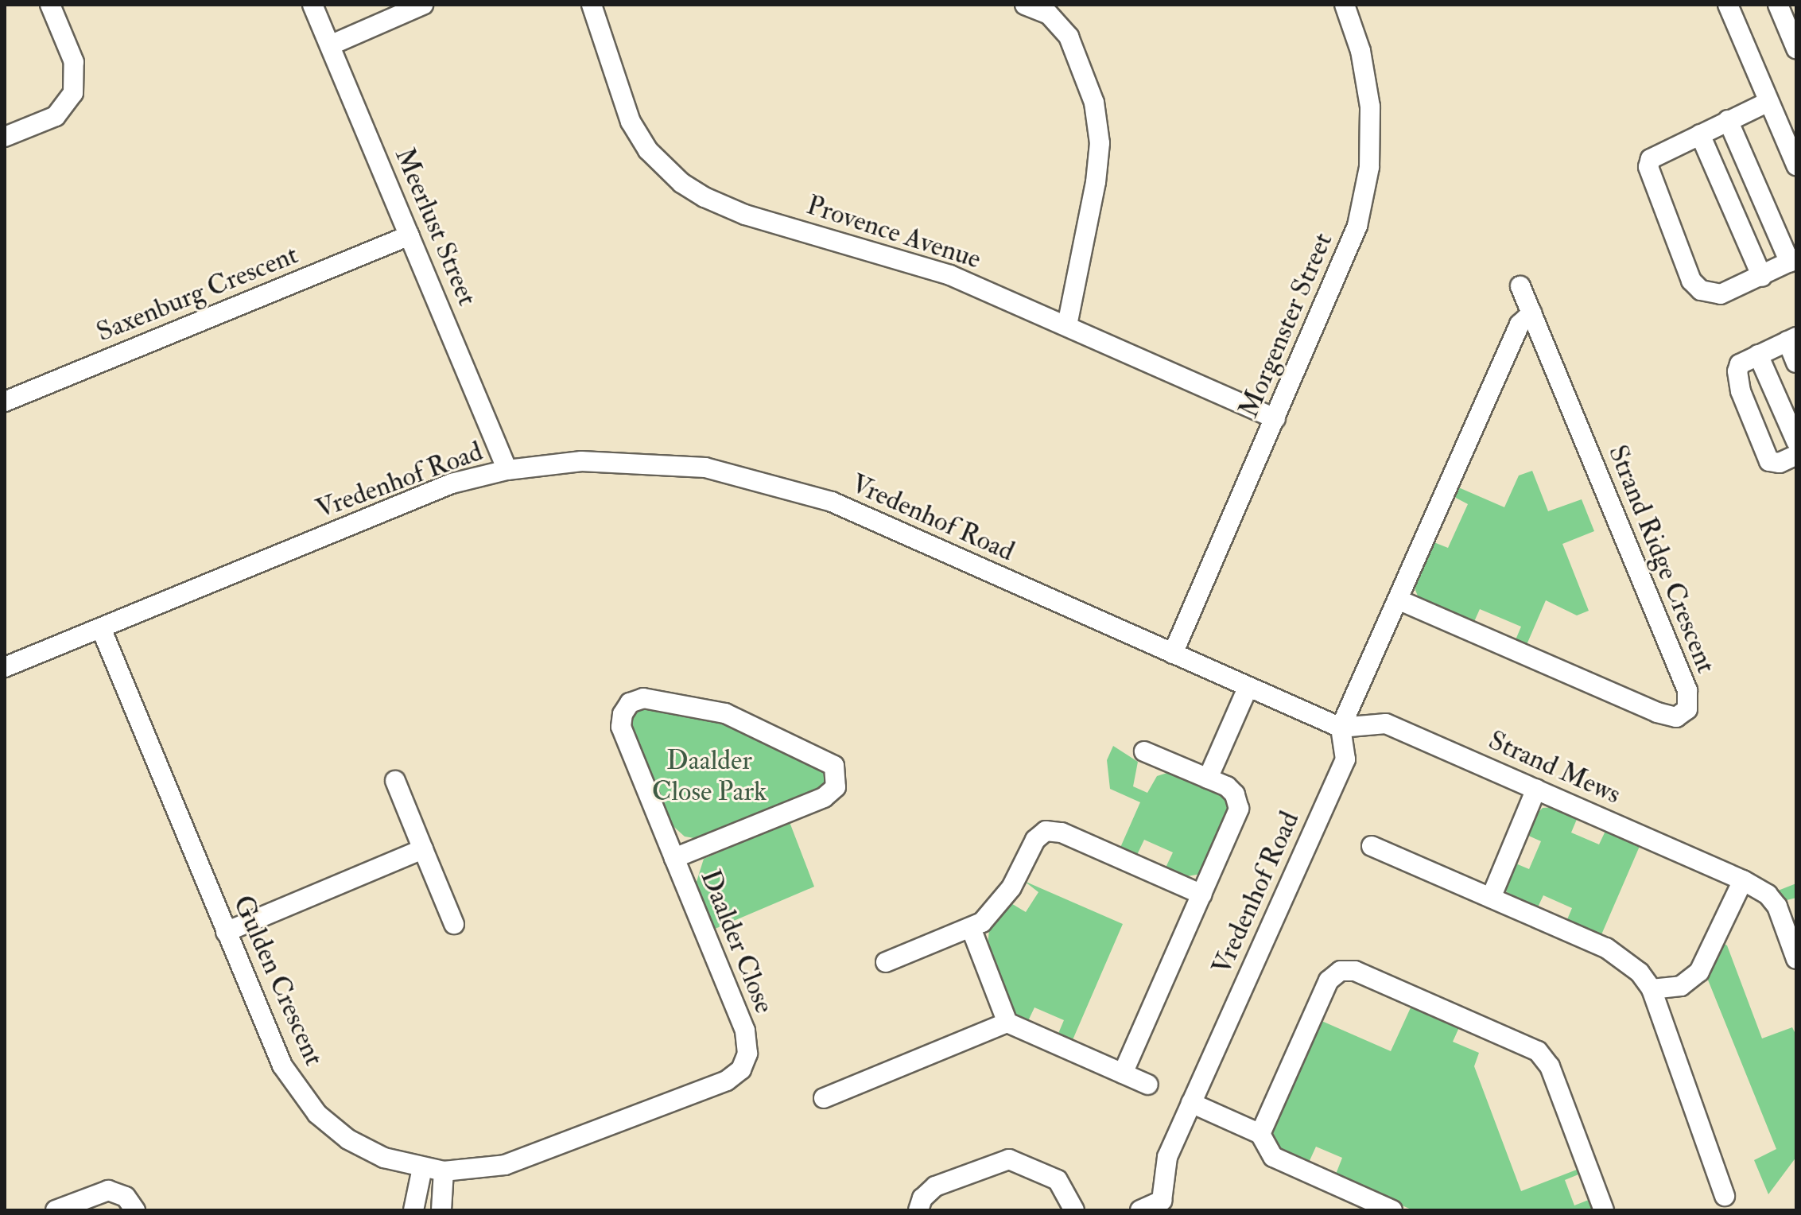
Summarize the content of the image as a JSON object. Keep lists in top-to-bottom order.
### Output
{
  "streets": {
    "street": [
      "Meerlust Street",
      "Provence Avenue",
      "Saxenburg Crescent",
      "Morgenster Street",
      "Vredenhof Road",
      "Strand Ridge Crescent",
      "Strand Mews",
      "Daalder Close",
      "Gulden Crescent"
    ]
  },
  "crossings": [
    ["Meerlust Street", "Saxenburg Crescent"],
    ["Meerlust Street", "Vredenhof Road"],
    ["Provence Avenue", "Morgenster Street"],
    ["Morgenster Street", "Vredenhof Road"],
    ["Vredenhof Road", "Strand Mews"],
    ["Vredenhof Road", "Gulden Crescent"],
    ["Daalder Close", "Gulden Crescent"]
  ],
  "parks": ["Daalder Close Park"]
}
